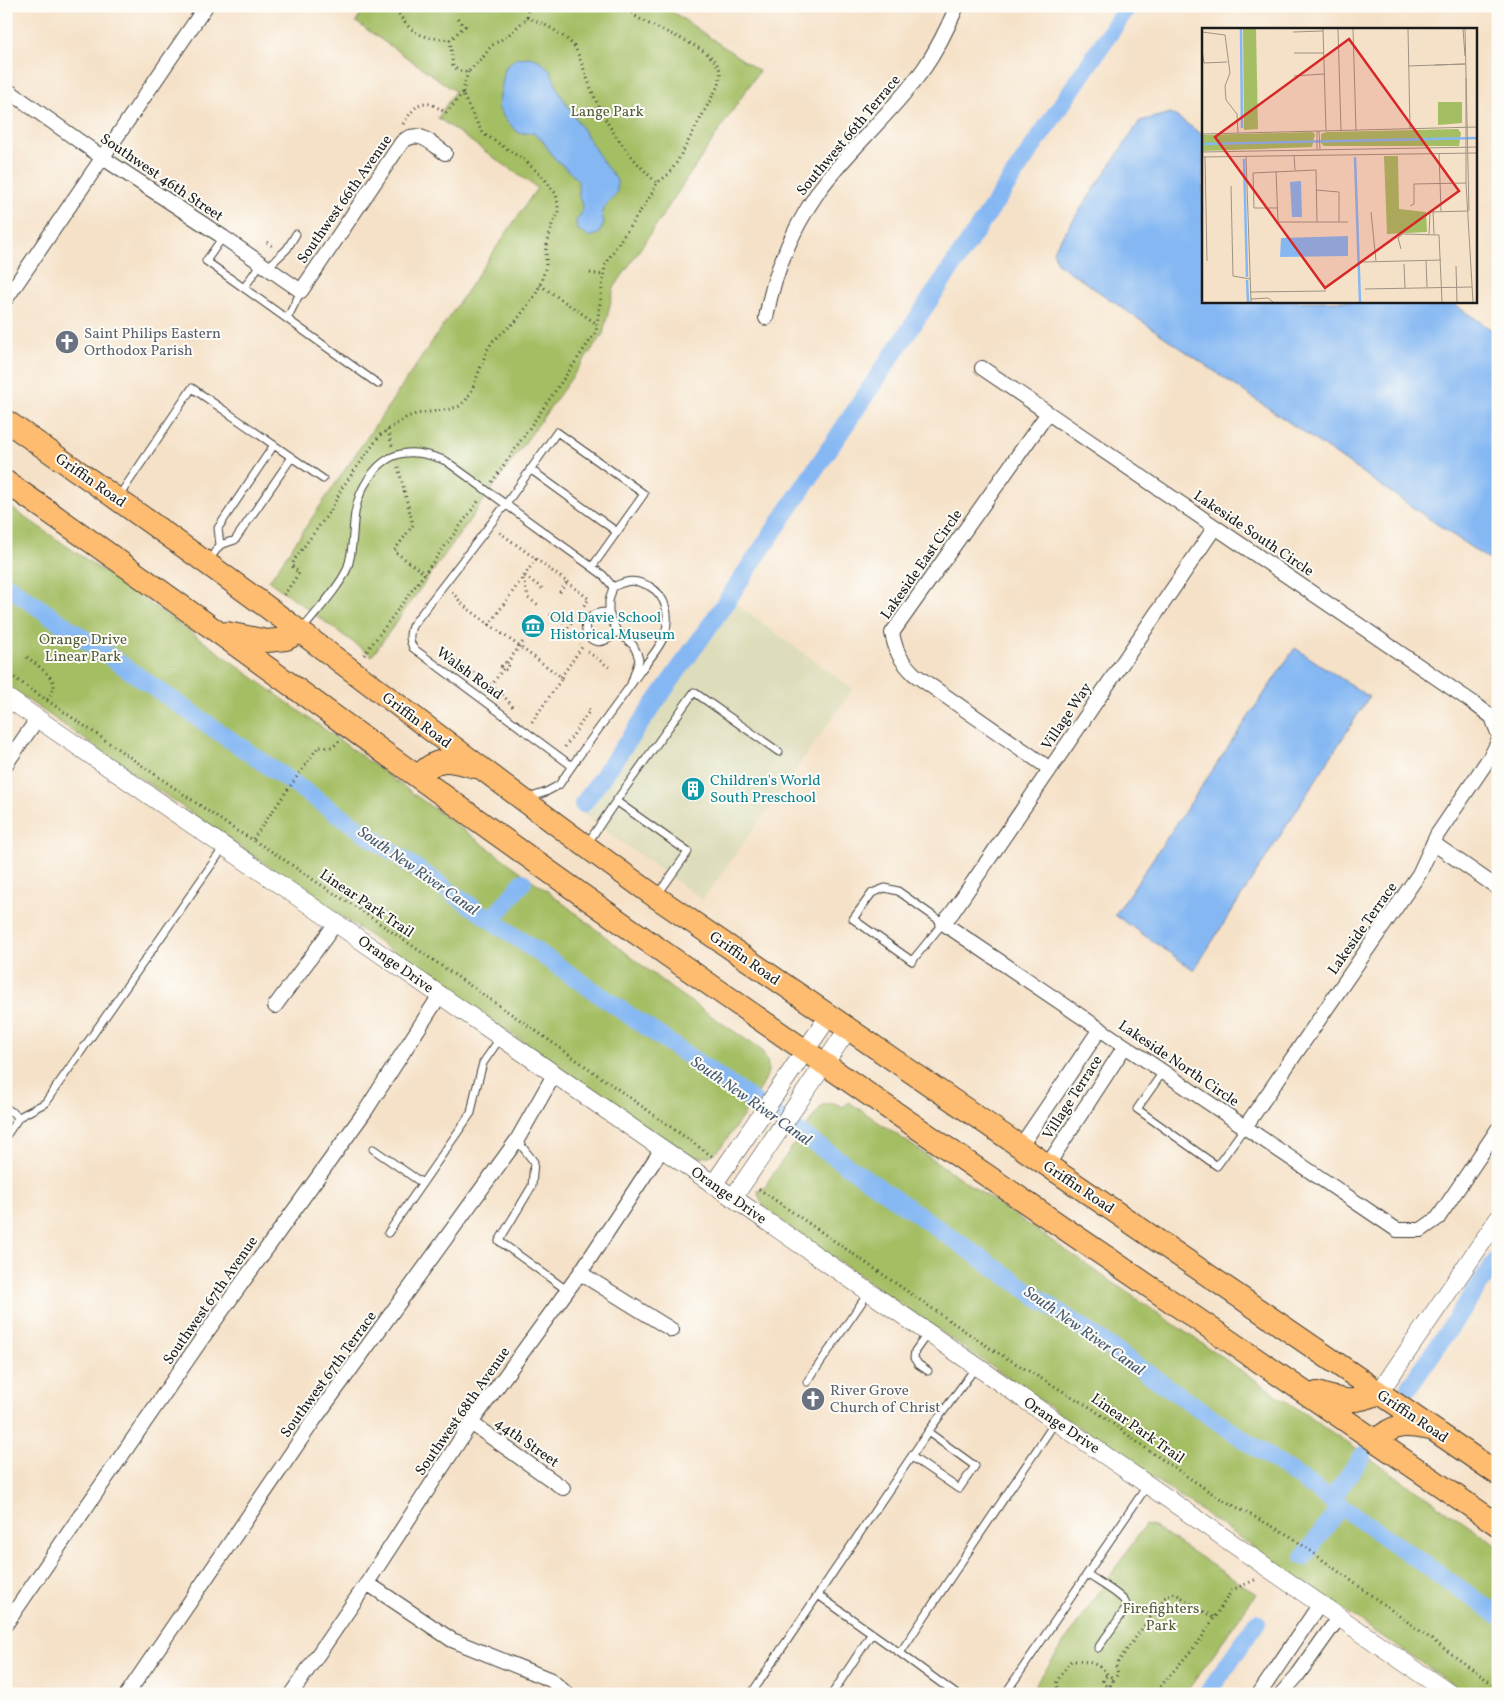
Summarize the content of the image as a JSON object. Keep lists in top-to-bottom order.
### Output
{
  "streets": {
    "main road": ["Griffin Road"],
    "street": [
      "Southwest 66th Terrace",
      "Southwest 46th Street",
      "Southwest 66th Avenue",
      "Lakeside South Circle",
      "Lakeside East Circle",
      "Village Way",
      "Lakeside Terrace",
      "Orange Drive",
      "Lakeside North Circle",
      "Village Terrace",
      "Southwest 67th Avenue",
      "Southwest 67th Terrace",
      "Southwest 68th Avenue",
      "44th Street"
    ],
    "lane": ["Walsh Road"],
    "path": ["Linear Park Trail"]
  },
  "crossings": [
    ["Southwest 46th Street", "Southwest 66th Avenue"],
    ["Griffin Road", "Village Terrace"],
    ["Lakeside South Circle", "Lakeside East Circle"],
    ["Lakeside South Circle", "Village Way"],
    ["Lakeside East Circle", "Village Way"],
    ["Village Way", "Lakeside North Circle"],
    ["Lakeside Terrace", "Lakeside North Circle"],
    ["Orange Drive", "Southwest 67th Avenue"],
    ["Orange Drive", "Southwest 67th Terrace"],
    ["Orange Drive", "Southwest 68th Avenue"],
    ["Lakeside North Circle", "Village Terrace"],
    ["Southwest 68th Avenue", "44th Street"]
  ],
  "water": ["South New River Canal"],
  "parks": ["Lange Park", "Orange Drive Linear Park", "Firefighters Park"],
  "places": {
    "church": ["Saint Philips Eastern Orthodox Parish", "River Grove Church of Christ"],
    "museum": ["Old Davie School Historical Museum"],
    "building": ["Children's World South Preschool"]
  }
}
